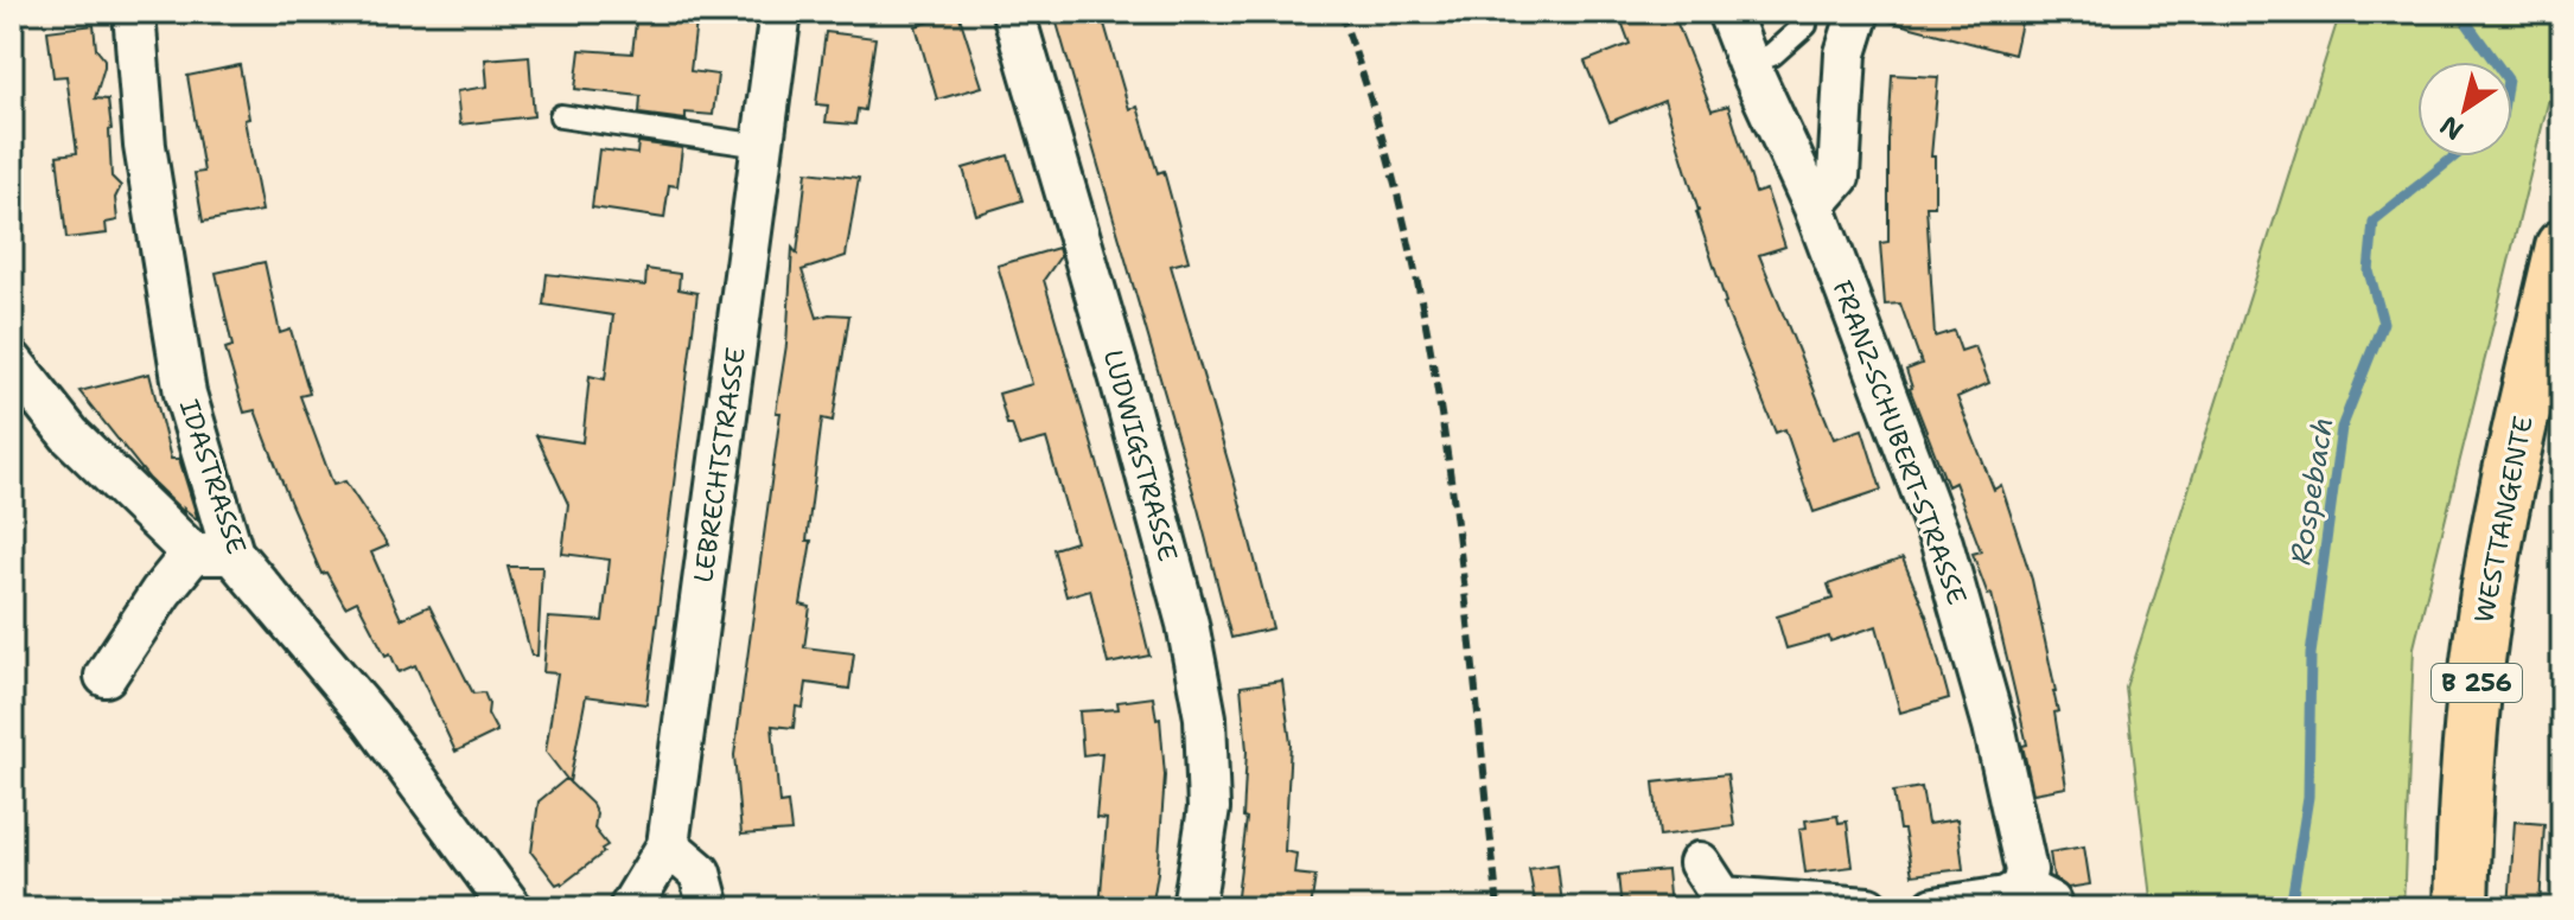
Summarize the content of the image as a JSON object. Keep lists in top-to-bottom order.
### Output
{
  "streets": {
    "main road": ["WESTTANGENTE", "B 256"],
    "street": [
      "FRANZ-SCHUBERT-STRASSE",
      "LUDWIGSTRASSE",
      "LEBRECHTSTRASSE",
      "IDASTRASSE"
    ]
  },
  "water": ["Rospebach"],
  "north": "bottom left"
}
